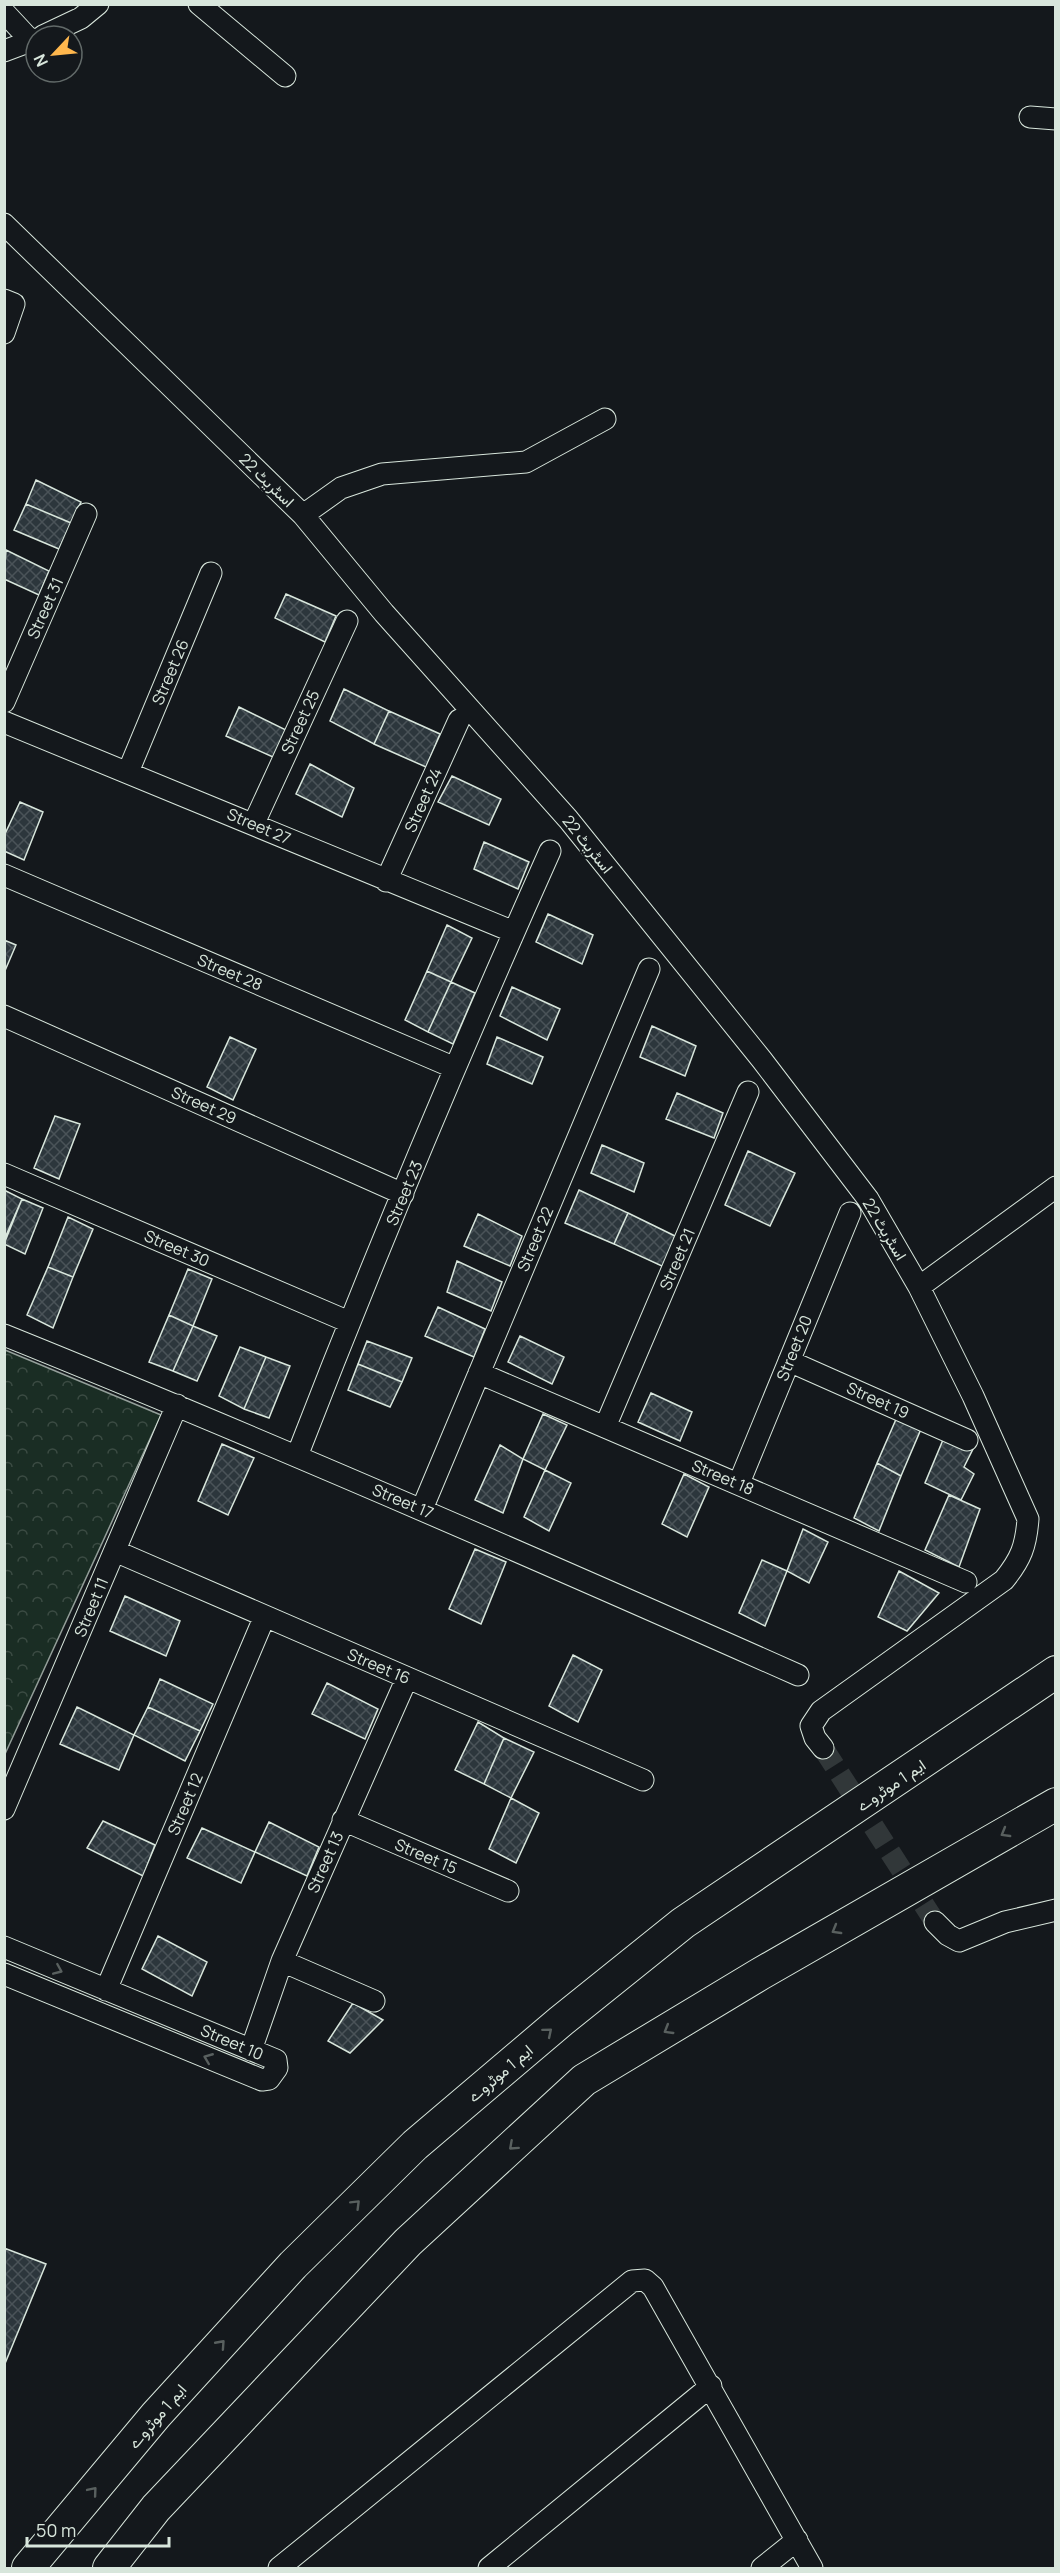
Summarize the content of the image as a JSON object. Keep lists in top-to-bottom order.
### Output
{
  "streets": {
    "highway": ["ایم 1 موٹروے"],
    "street": [
      "اسٹریٹ 22",
      "Street 31",
      "Street 26",
      "Street 25",
      "Street 24",
      "Street 27",
      "Street 28",
      "Street 29",
      "Street 23",
      "Street 22",
      "Street 30",
      "Street 21",
      "Street 20",
      "Street 19",
      "Street 18",
      "Street 17",
      "Street 11",
      "Street 16",
      "Street 12",
      "Street 15",
      "Street 13",
      "Street 10"
    ]
  },
  "crossings": [
    ["Street 26", "Street 27"],
    ["Street 25", "Street 27"],
    ["Street 24", "Street 27"],
    ["Street 27", "Street 23"],
    ["Street 28", "Street 23"],
    ["Street 29", "Street 23"],
    ["Street 23", "Street 30"],
    ["Street 23", "Street 17"],
    ["Street 22", "Street 18"],
    ["Street 22", "Street 17"],
    ["Street 21", "Street 18"],
    ["Street 20", "Street 19"],
    ["Street 20", "Street 18"],
    ["Street 17", "Street 11"],
    ["Street 11", "Street 16"],
    ["Street 16", "Street 12"],
    ["Street 16", "Street 13"],
    ["Street 12", "Street 10"],
    ["Street 15", "Street 13"],
    ["Street 13", "Street 10"]
  ],
  "scale_bar": "50 m",
  "north": "bottom left"
}
